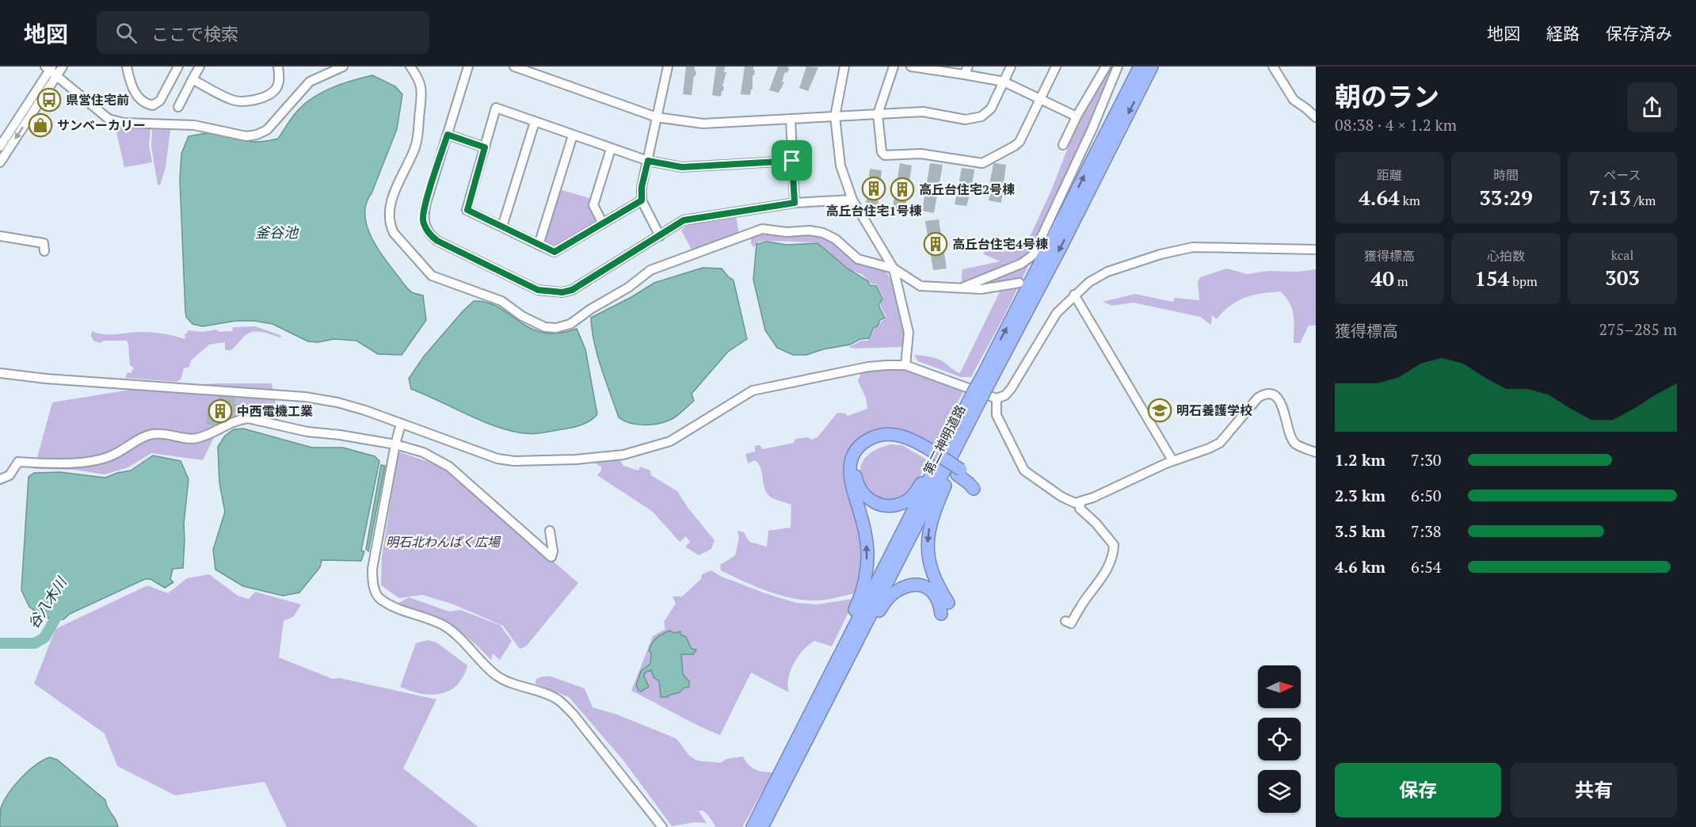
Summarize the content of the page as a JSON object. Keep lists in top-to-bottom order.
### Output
{
  "streets": {
    "highway": ["第二神明道路"]
  },
  "water": ["釜谷池", "谷八木川"],
  "parks": ["明石北わんぱく広場"],
  "places": {
    "bus stop": ["県営住宅前"],
    "shop": ["サンベーカリー"],
    "building": [
      "高丘台住宅1号棟",
      "高丘台住宅2号棟",
      "高丘台住宅4号棟",
      "中西電機工業"
    ],
    "school or university": ["明石養護学校"]
  },
  "north": "right",
  "page": {
    "header": "地図",
    "search": "ここで検索",
    "nav": ["地図", "経路", "保存済み"],
    "heading": ["朝のラン", "08:38 · 4 × 1.2 km"],
    "stats": [
      ["距離", "4.64 km"],
      ["時間", "33:29"],
      ["ペース", "7:13 /km"],
      ["獲得標高", "40 m"],
      ["心拍数", "154 bpm"],
      ["kcal", "303"]
    ],
    "chart": ["獲得標高", "275–285 m"],
    "list": [
      {
        "name": "1.2 km",
        "note": "7:30"
      },
      {
        "name": "2.3 km",
        "note": "6:50"
      },
      {
        "name": "3.5 km",
        "note": "7:38"
      },
      {
        "name": "4.6 km",
        "note": "6:54"
      }
    ],
    "buttons": ["保存", "共有"]
  }
}
